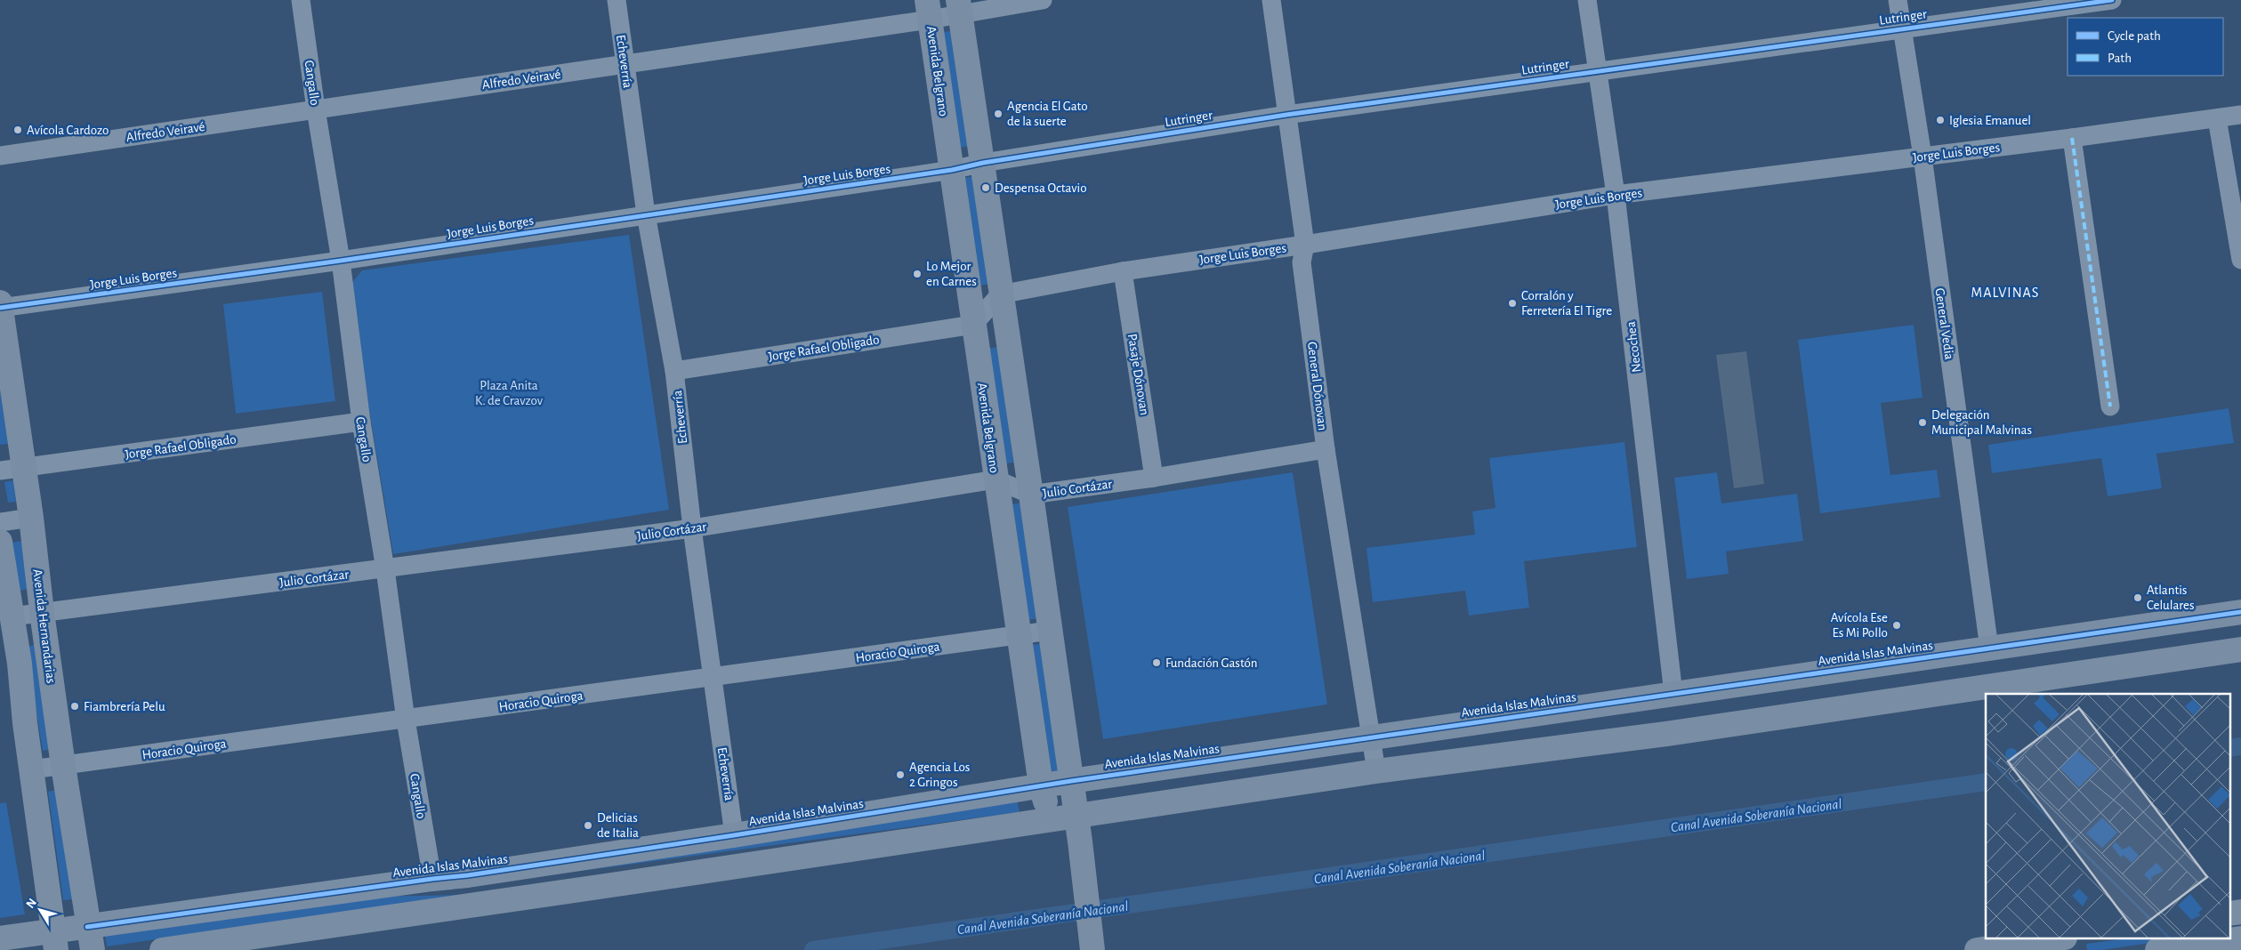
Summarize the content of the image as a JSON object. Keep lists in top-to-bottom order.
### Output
{
  "streets": {
    "main road": ["Avenida Belgrano", "Avenida Hernandarias", "Avenida Islas Malvinas"],
    "street": [
      "Lutringer",
      "Echeverría",
      "Alfredo Veiravé",
      "Cangallo",
      "Jorge Luis Borges",
      "General Vedia",
      "Necochea",
      "Jorge Rafael Obligado",
      "Pasaje Dónovan",
      "General Dónovan",
      "Julio Cortázar",
      "Horacio Quiroga"
    ]
  },
  "crossings": [
    ["Lutringer", "Jorge Luis Borges"],
    ["Lutringer", "General Vedia"],
    ["Lutringer", "Necochea"],
    ["Lutringer", "General Dónovan"],
    ["Echeverría", "Alfredo Veiravé"],
    ["Echeverría", "Jorge Luis Borges"],
    ["Echeverría", "Jorge Rafael Obligado"],
    ["Echeverría", "Julio Cortázar"],
    ["Echeverría", "Horacio Quiroga"],
    ["Echeverría", "Avenida Islas Malvinas"],
    ["Avenida Belgrano", "Alfredo Veiravé"],
    ["Avenida Belgrano", "Jorge Luis Borges"],
    ["Avenida Belgrano", "Jorge Rafael Obligado"],
    ["Avenida Belgrano", "Julio Cortázar"],
    ["Avenida Belgrano", "Horacio Quiroga"],
    ["Avenida Belgrano", "Avenida Islas Malvinas"],
    ["Alfredo Veiravé", "Cangallo"],
    ["Cangallo", "Jorge Luis Borges"],
    ["Cangallo", "Jorge Rafael Obligado"],
    ["Cangallo", "Julio Cortázar"],
    ["Cangallo", "Horacio Quiroga"],
    ["Cangallo", "Avenida Islas Malvinas"],
    ["Jorge Luis Borges", "General Vedia"],
    ["Jorge Luis Borges", "Necochea"],
    ["Jorge Luis Borges", "Pasaje Dónovan"],
    ["Jorge Luis Borges", "General Dónovan"],
    ["Jorge Luis Borges", "Avenida Hernandarias"],
    ["General Vedia", "Avenida Islas Malvinas"],
    ["Necochea", "Avenida Islas Malvinas"],
    ["Jorge Rafael Obligado", "Avenida Hernandarias"],
    ["Pasaje Dónovan", "Julio Cortázar"],
    ["General Dónovan", "Julio Cortázar"],
    ["General Dónovan", "Avenida Islas Malvinas"],
    ["Julio Cortázar", "Avenida Hernandarias"],
    ["Avenida Hernandarias", "Horacio Quiroga"],
    ["Avenida Hernandarias", "Avenida Islas Malvinas"]
  ],
  "districts": ["MALVINAS"],
  "water": ["Canal Avenida Soberanía Nacional"],
  "parks": ["Plaza Anita K. de Cravzov"],
  "places": [
    "Agencia El Gato de la suerte",
    "Iglesia Emanuel",
    "Avícola Cardozo",
    "Despensa Octavio",
    "Lo Mejor en Carnes",
    "Corralón y Ferretería El Tigre",
    "Delegación Municipal Malvinas",
    "Atlantis Celulares",
    "Avícola Ese Es Mi Pollo",
    "Fundación Gastón",
    "Fiambrería Pelu",
    "Agencia Los 2 Gringos",
    "Delicias de Italia"
  ],
  "legend": ["Cycle path", "Path"],
  "north": "top left"
}
